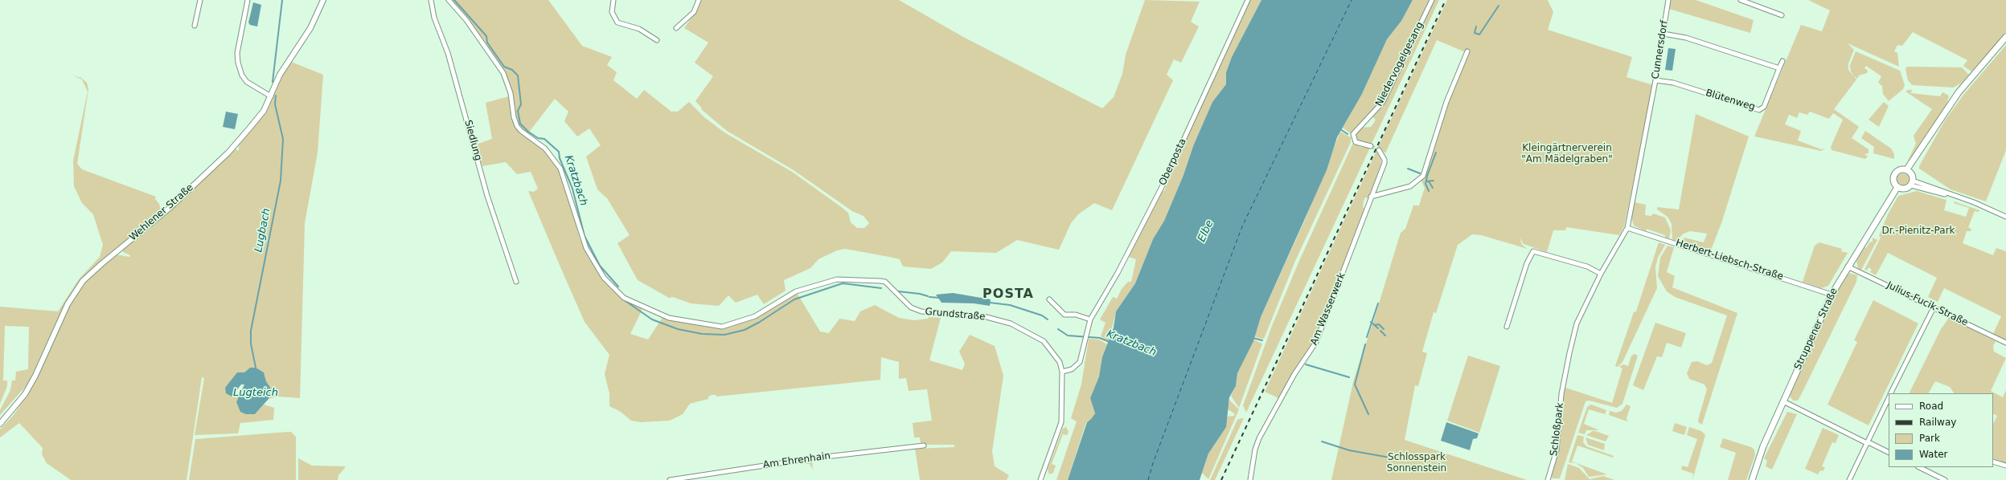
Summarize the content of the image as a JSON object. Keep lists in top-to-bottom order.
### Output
{
  "streets": {
    "main road": ["Struppener Straße"],
    "street": [
      "Cunnersdorf",
      "Niedervogelgesang",
      "Blütenweg",
      "Siedlung",
      "Oberposta",
      "Wehlener Straße",
      "Herbert-Liebsch-Straße",
      "Julius-Fucik-Straße",
      "Am Wasserwerk",
      "Grundstraße",
      "Schloßpark",
      "Am Ehrenhain"
    ]
  },
  "crossings": [
    ["Cunnersdorf", "Blütenweg"],
    ["Cunnersdorf", "Herbert-Liebsch-Straße"],
    ["Cunnersdorf", "Schloßpark"],
    ["Oberposta", "Grundstraße"],
    ["Herbert-Liebsch-Straße", "Struppener Straße"],
    ["Herbert-Liebsch-Straße", "Schloßpark"],
    ["Julius-Fucik-Straße", "Struppener Straße"]
  ],
  "districts": ["POSTA"],
  "water": [
    "Kratzbach",
    "Lugbach",
    "Elbe",
    "Lugteich"
  ],
  "parks": ["Kleingärtnerverein \"Am Mädelgraben\"", "Dr.-Pienitz-Park", "Schlosspark Sonnenstein"],
  "legend": [
    "Road",
    "Railway",
    "Park",
    "Water"
  ]
}
